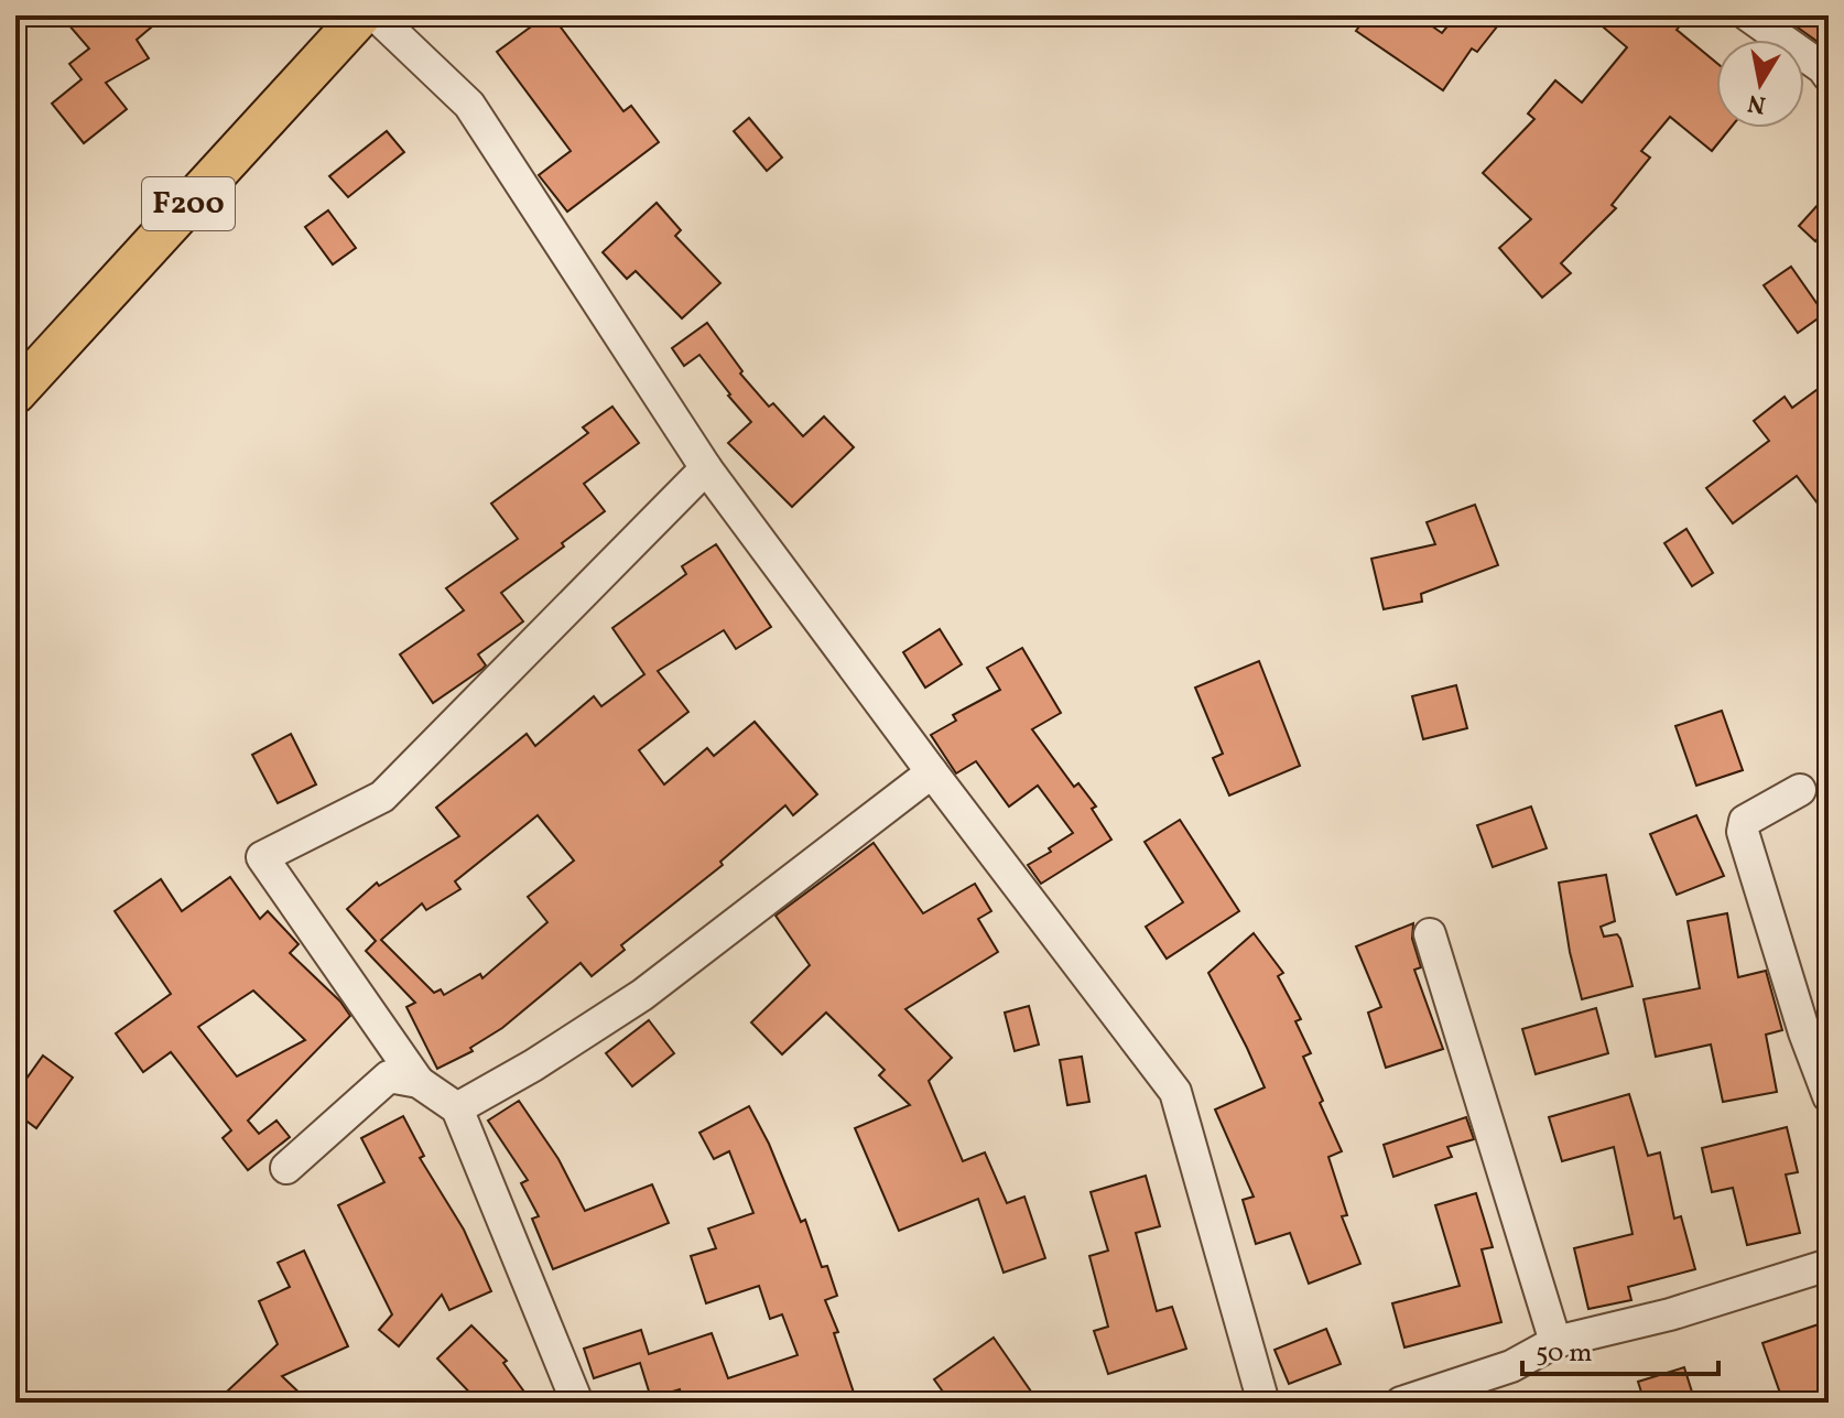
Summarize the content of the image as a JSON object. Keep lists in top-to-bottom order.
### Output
{
  "streets": {
    "main road": ["F200"]
  },
  "scale_bar": "50 m",
  "north": "bottom"
}
